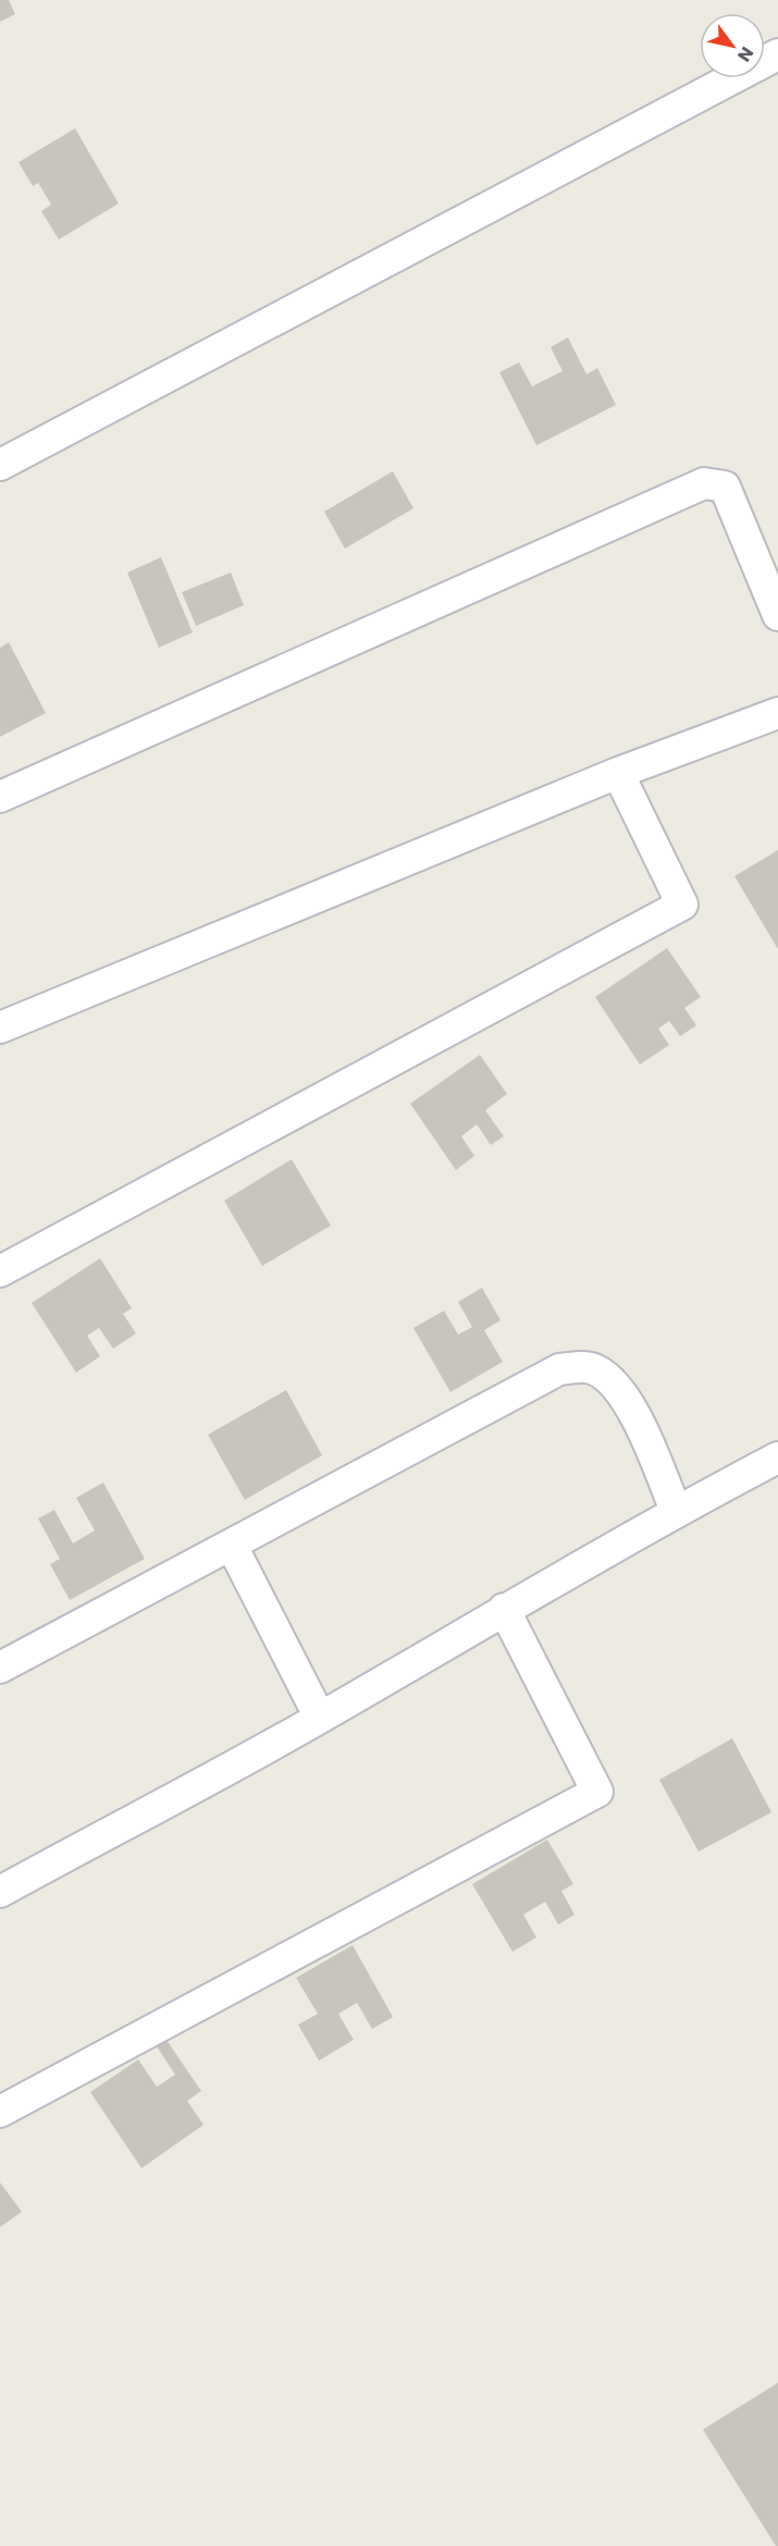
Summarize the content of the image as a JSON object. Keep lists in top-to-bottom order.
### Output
{
  "north": "bottom right"
}
